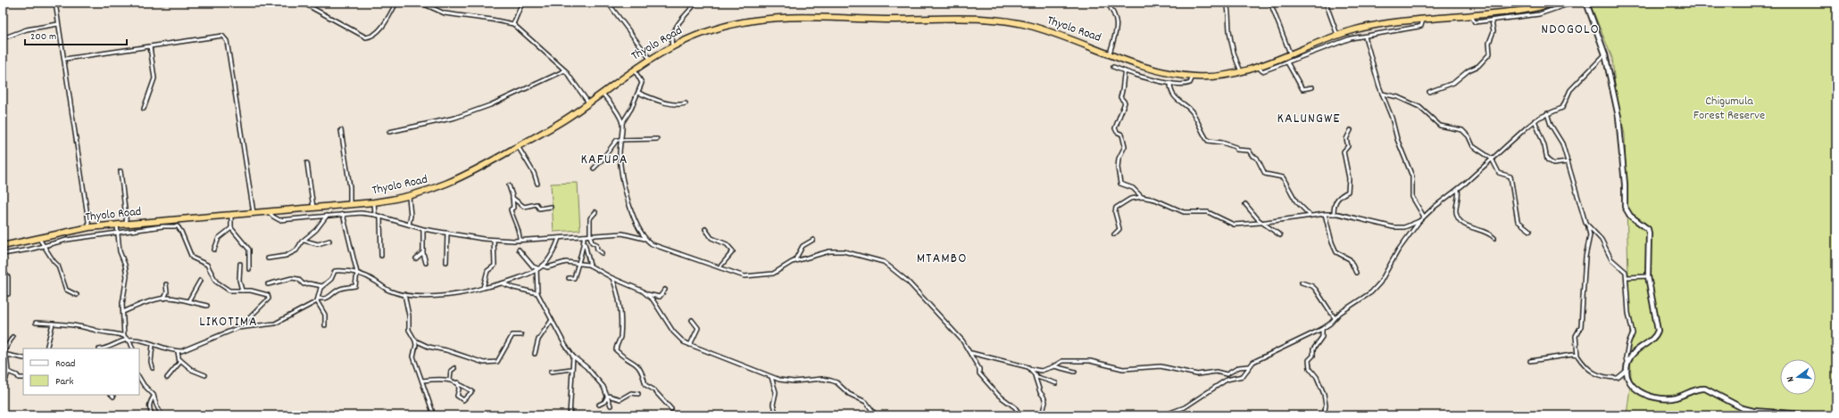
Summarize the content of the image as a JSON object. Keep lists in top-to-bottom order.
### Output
{
  "streets": {
    "highway": ["Thyolo Road"]
  },
  "districts": [
    "NDOGOLO",
    "KALUNGWE",
    "KAFUPA",
    "MTAMBO",
    "LIKOTIMA"
  ],
  "parks": ["Chigumula Forest Reserve"],
  "legend": ["Road", "Park"],
  "scale_bar": "200 m",
  "north": "left"
}
